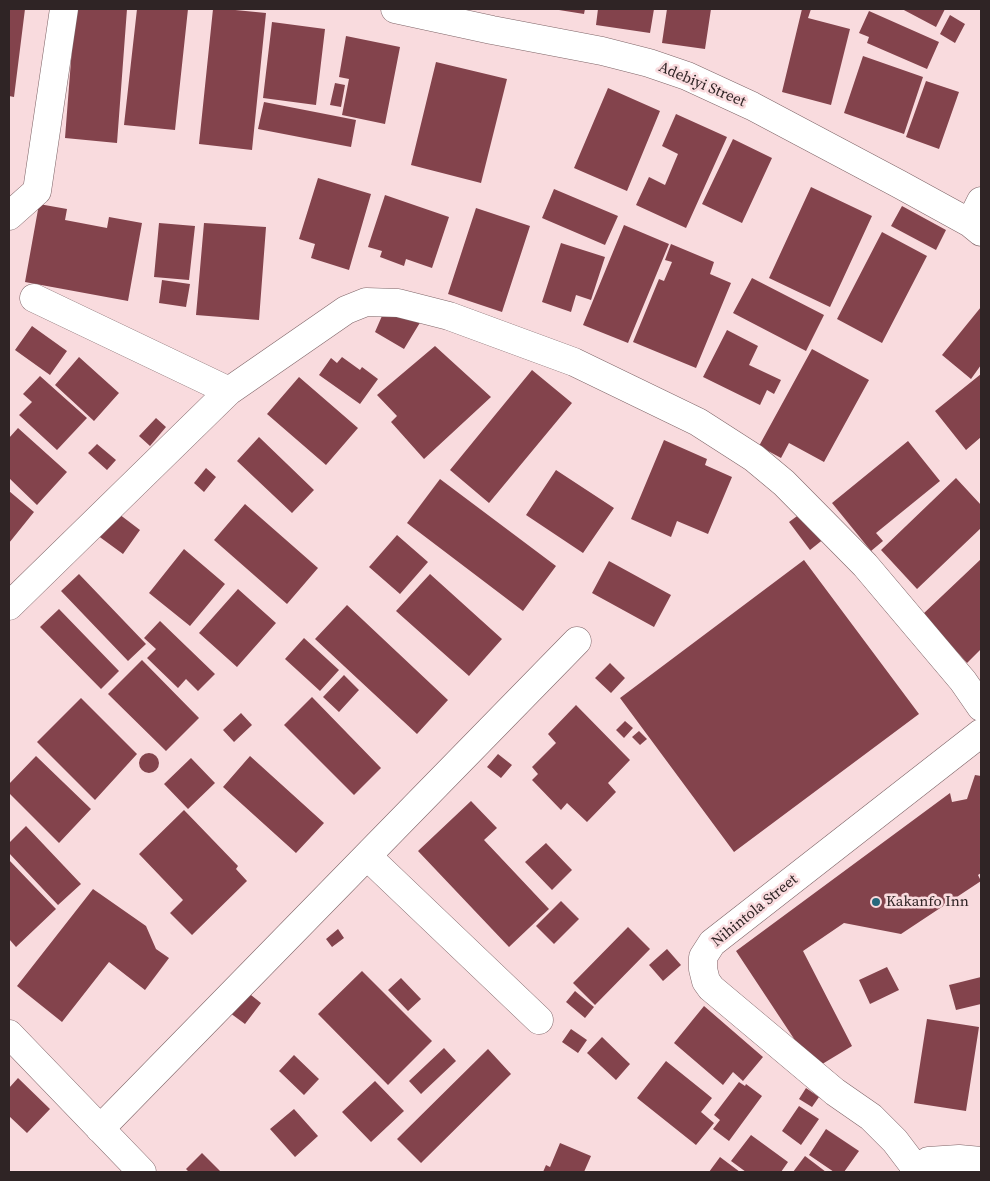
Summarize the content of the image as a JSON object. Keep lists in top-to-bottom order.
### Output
{
  "streets": {
    "street": ["Adebiyi Street", "Nihintola Street"]
  },
  "places": ["Kakanfo Inn"]
}
